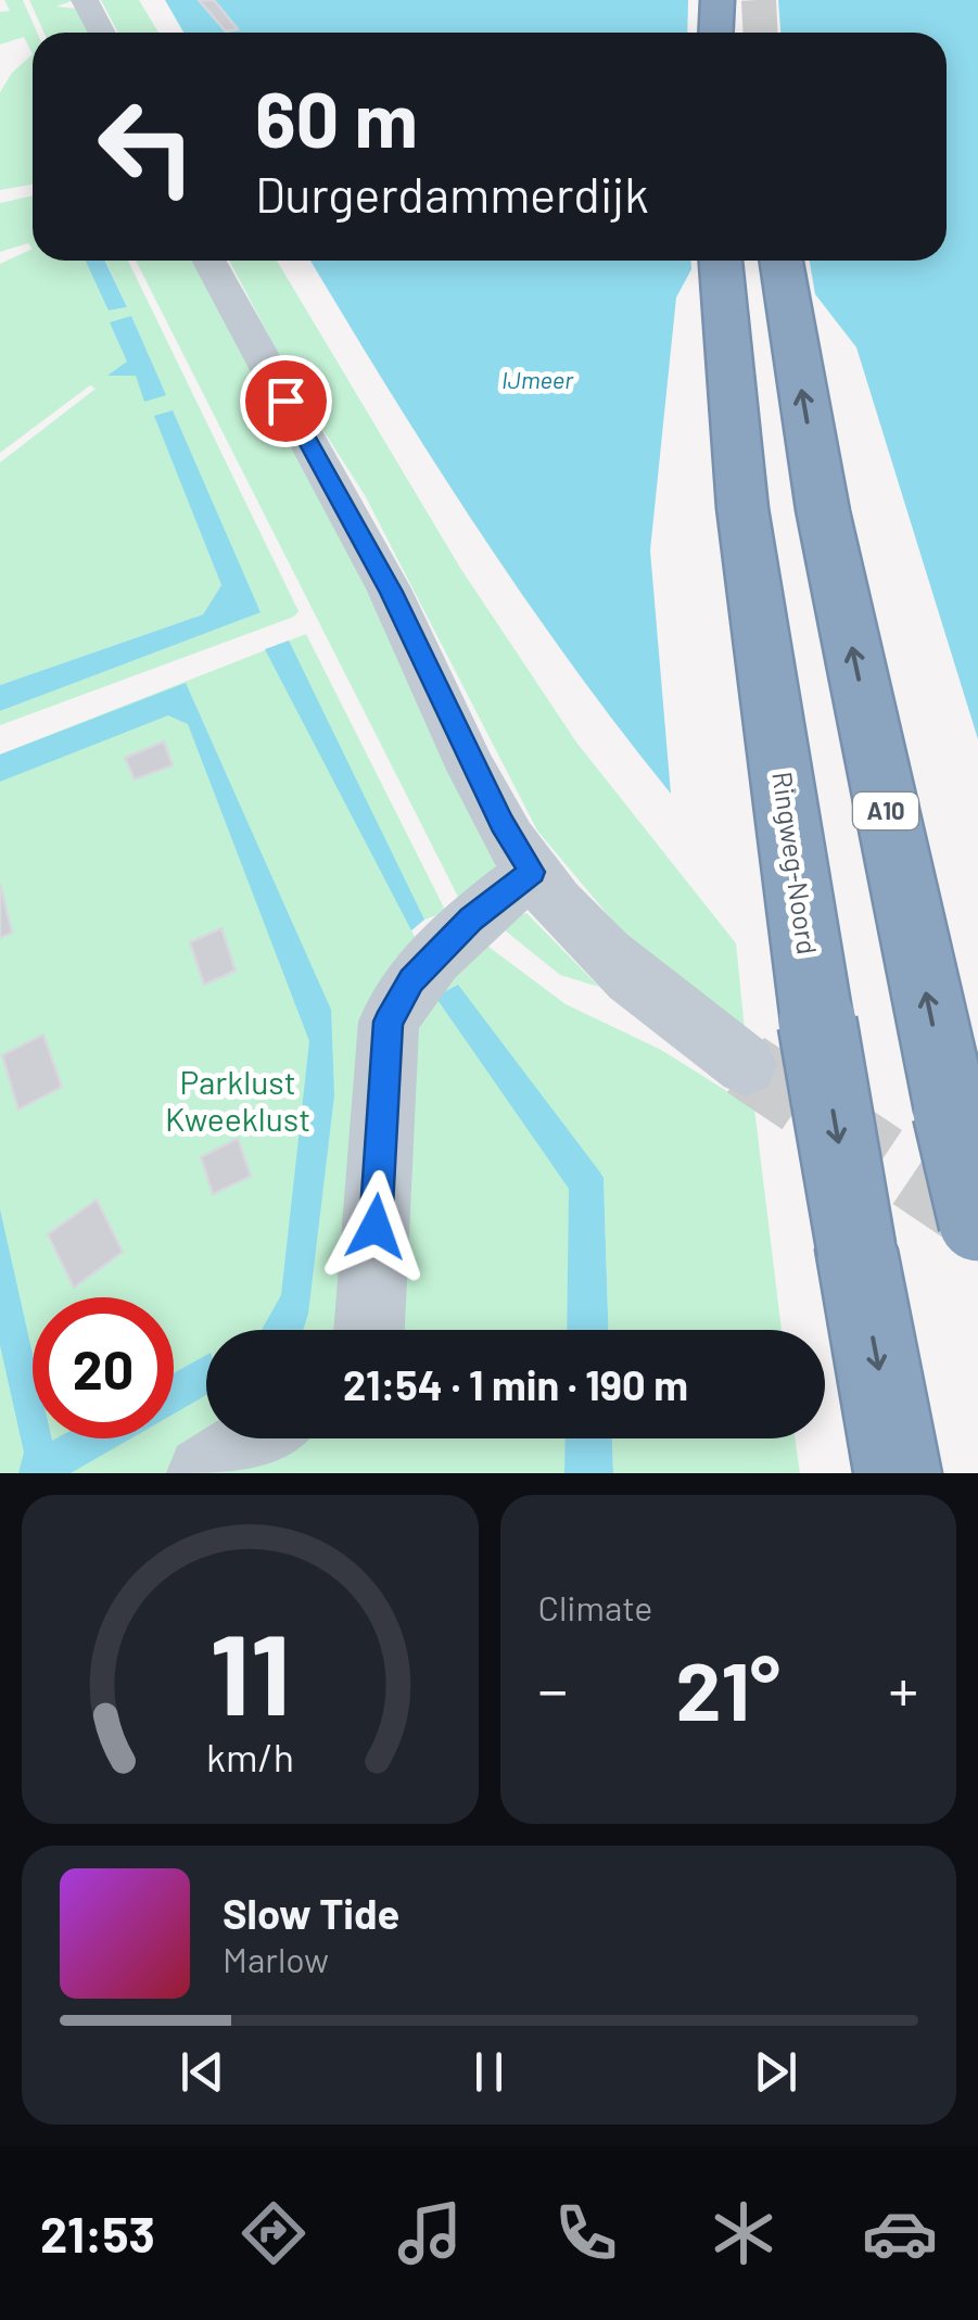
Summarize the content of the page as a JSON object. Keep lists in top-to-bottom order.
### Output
{
  "streets": {
    "highway": ["A10", "Ringweg-Noord"]
  },
  "water": ["IJmeer"],
  "parks": ["Parklust Kweeklust"],
  "page": {
    "turn": ["60 m", "Durgerdammerdijk"],
    "limit": "20",
    "trip": "21:54 · 1 min · 190 m",
    "tile": "Climate",
    "heat": ["−", "21°", "+"],
    "song": ["Slow Tide", "Marlow"],
    "tabs": "21:53",
    "gauge": ["11", "km/h"]
  }
}
